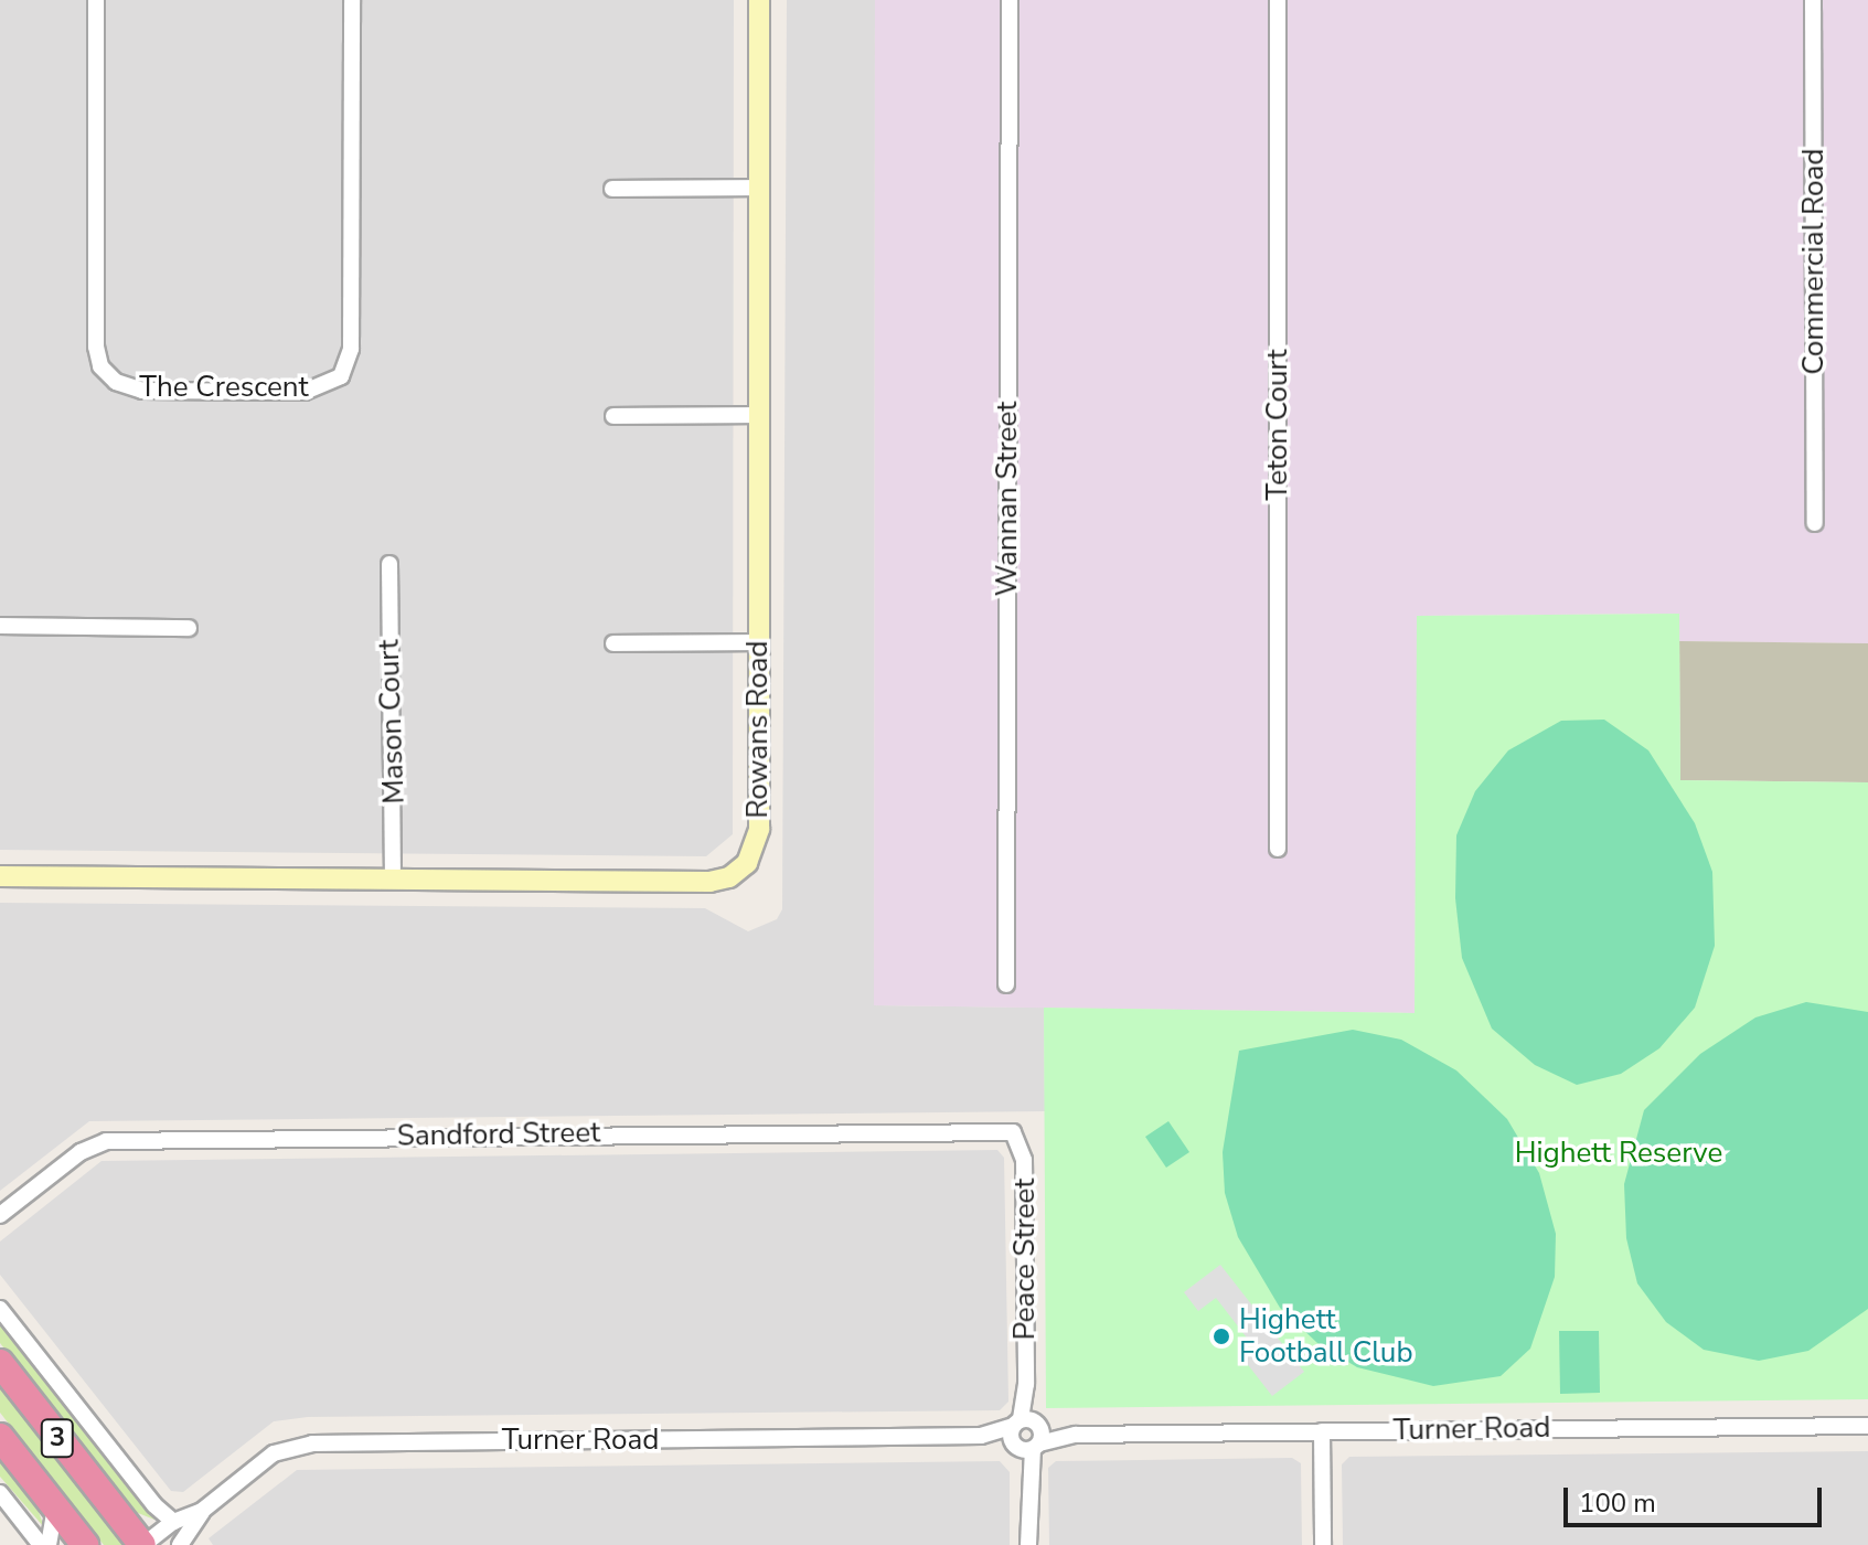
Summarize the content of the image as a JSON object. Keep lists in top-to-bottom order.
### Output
{
  "streets": {
    "highway": ["3"],
    "street": [
      "Commercial Road",
      "The Crescent",
      "Teton Court",
      "Wannan Street",
      "Mason Court",
      "Rowans Road",
      "Sandford Street",
      "Peace Street",
      "Turner Road"
    ]
  },
  "crossings": [
    ["Mason Court", "Rowans Road"],
    ["Sandford Street", "Peace Street"],
    ["Peace Street", "Turner Road"],
    ["Turner Road", "3"]
  ],
  "parks": ["Highett Reserve"],
  "places": ["Highett Football Club"],
  "scale_bar": "100 m"
}
